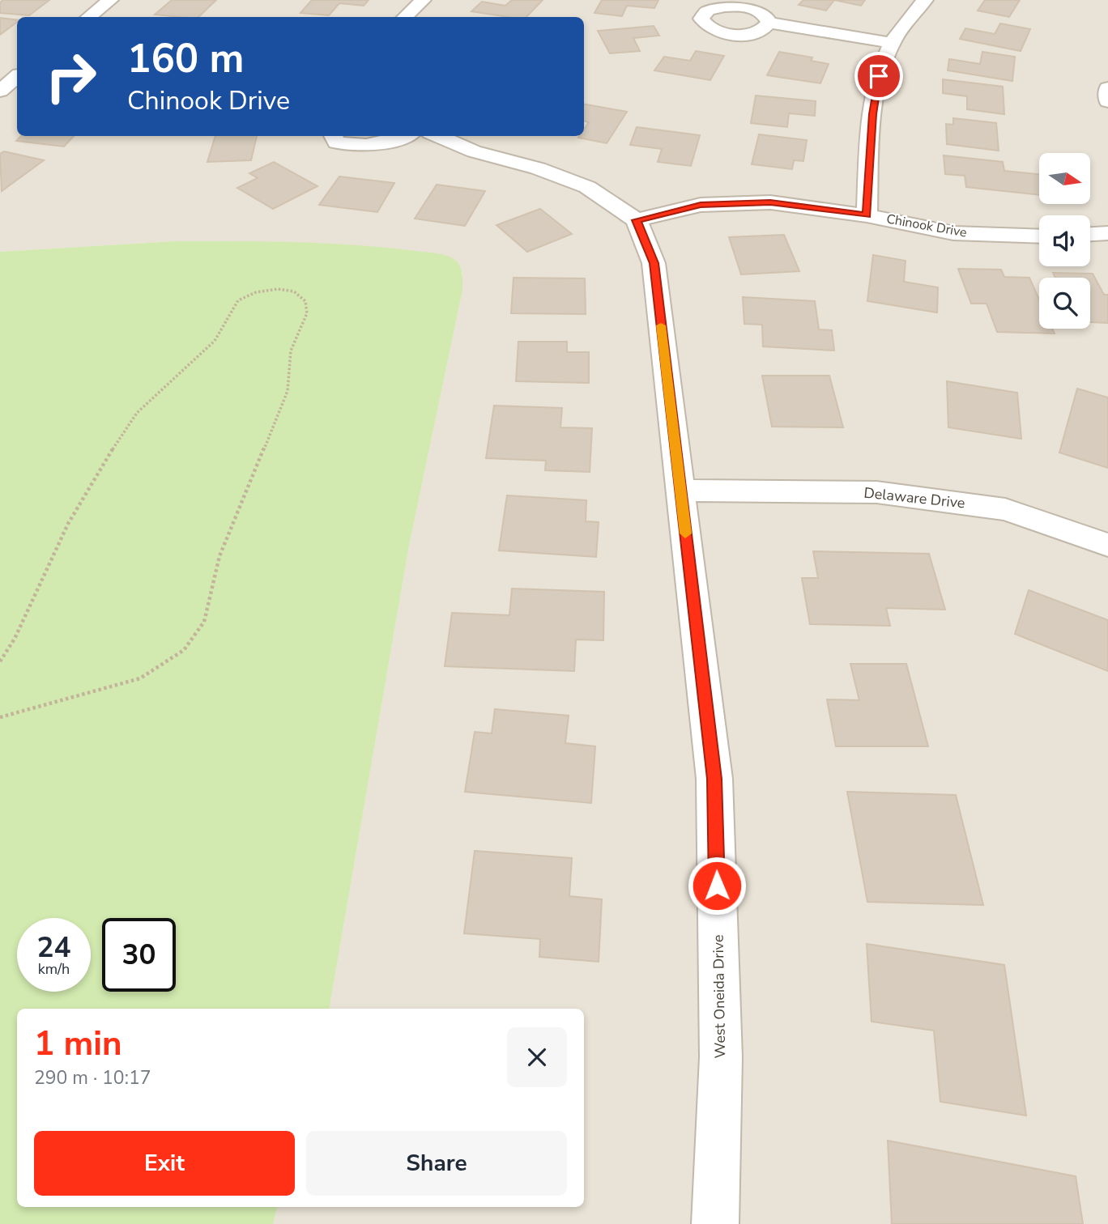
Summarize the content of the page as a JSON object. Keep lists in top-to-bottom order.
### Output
{
  "streets": {
    "street": ["Chinook Drive", "Delaware Drive", "West Oneida Drive"]
  },
  "crossings": [
    ["Chinook Drive", "West Oneida Drive"],
    ["Delaware Drive", "West Oneida Drive"]
  ],
  "north": "right",
  "page": {
    "turn": ["160 m", "Chinook Drive"],
    "speed": "24 km/h",
    "limit": "30",
    "heading": ["1 min", "290 m · 10:17"],
    "buttons": ["Exit", "Share"]
  }
}
